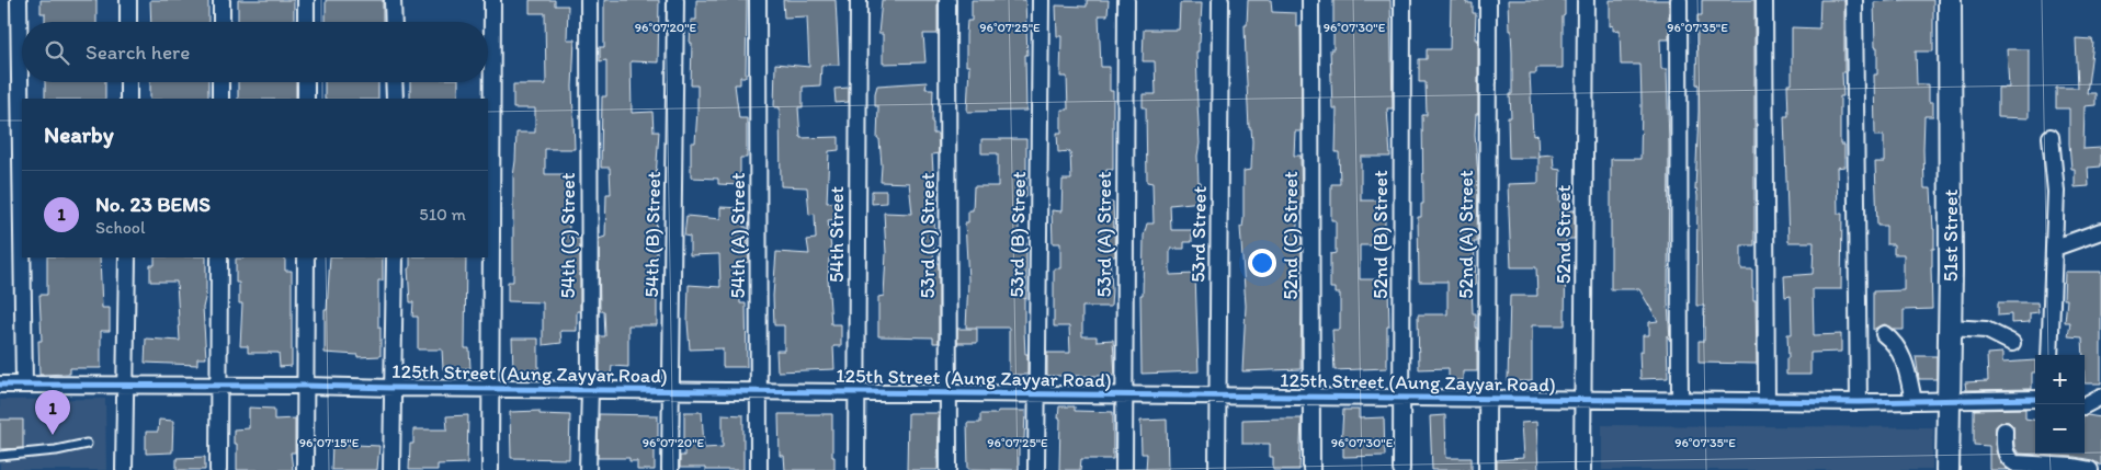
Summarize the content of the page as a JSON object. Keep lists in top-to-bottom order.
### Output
{
  "streets": {
    "street": [
      "54th (B) Street",
      "54th Street",
      "53rd (B) Street",
      "53rd (A) Street",
      "53rd Street",
      "52nd (B) Street",
      "52nd (A) Street",
      "52nd Street",
      "54th (C) Street",
      "54th (A) Street",
      "53rd (C) Street",
      "52nd (C) Street",
      "51st Street",
      "125th Street (Aung Zayyar Road)"
    ]
  },
  "crossings": [
    ["54th (B) Street", "125th Street (Aung Zayyar Road)"],
    ["54th Street", "125th Street (Aung Zayyar Road)"],
    ["53rd (B) Street", "125th Street (Aung Zayyar Road)"],
    ["53rd (A) Street", "125th Street (Aung Zayyar Road)"],
    ["53rd Street", "125th Street (Aung Zayyar Road)"],
    ["52nd (B) Street", "125th Street (Aung Zayyar Road)"],
    ["52nd (A) Street", "125th Street (Aung Zayyar Road)"],
    ["52nd Street", "125th Street (Aung Zayyar Road)"],
    ["54th (C) Street", "125th Street (Aung Zayyar Road)"],
    ["54th (A) Street", "125th Street (Aung Zayyar Road)"],
    ["53rd (C) Street", "125th Street (Aung Zayyar Road)"],
    ["52nd (C) Street", "125th Street (Aung Zayyar Road)"],
    ["51st Street", "125th Street (Aung Zayyar Road)"]
  ],
  "page": {
    "search": "Search here",
    "heading": "Nearby",
    "list": [
      {
        "mark": "1",
        "name": "No. 23 BEMS",
        "note": "School",
        "value": "510 m"
      }
    ],
    "map_buttons": ["+", "−"],
    "pins": "1"
  },
  "coordinates": [
    "96°07'20\"E",
    "96°07'25\"E",
    "96°07'30\"E",
    "96°07'35\"E",
    "96°07'15\"E"
  ]
}
